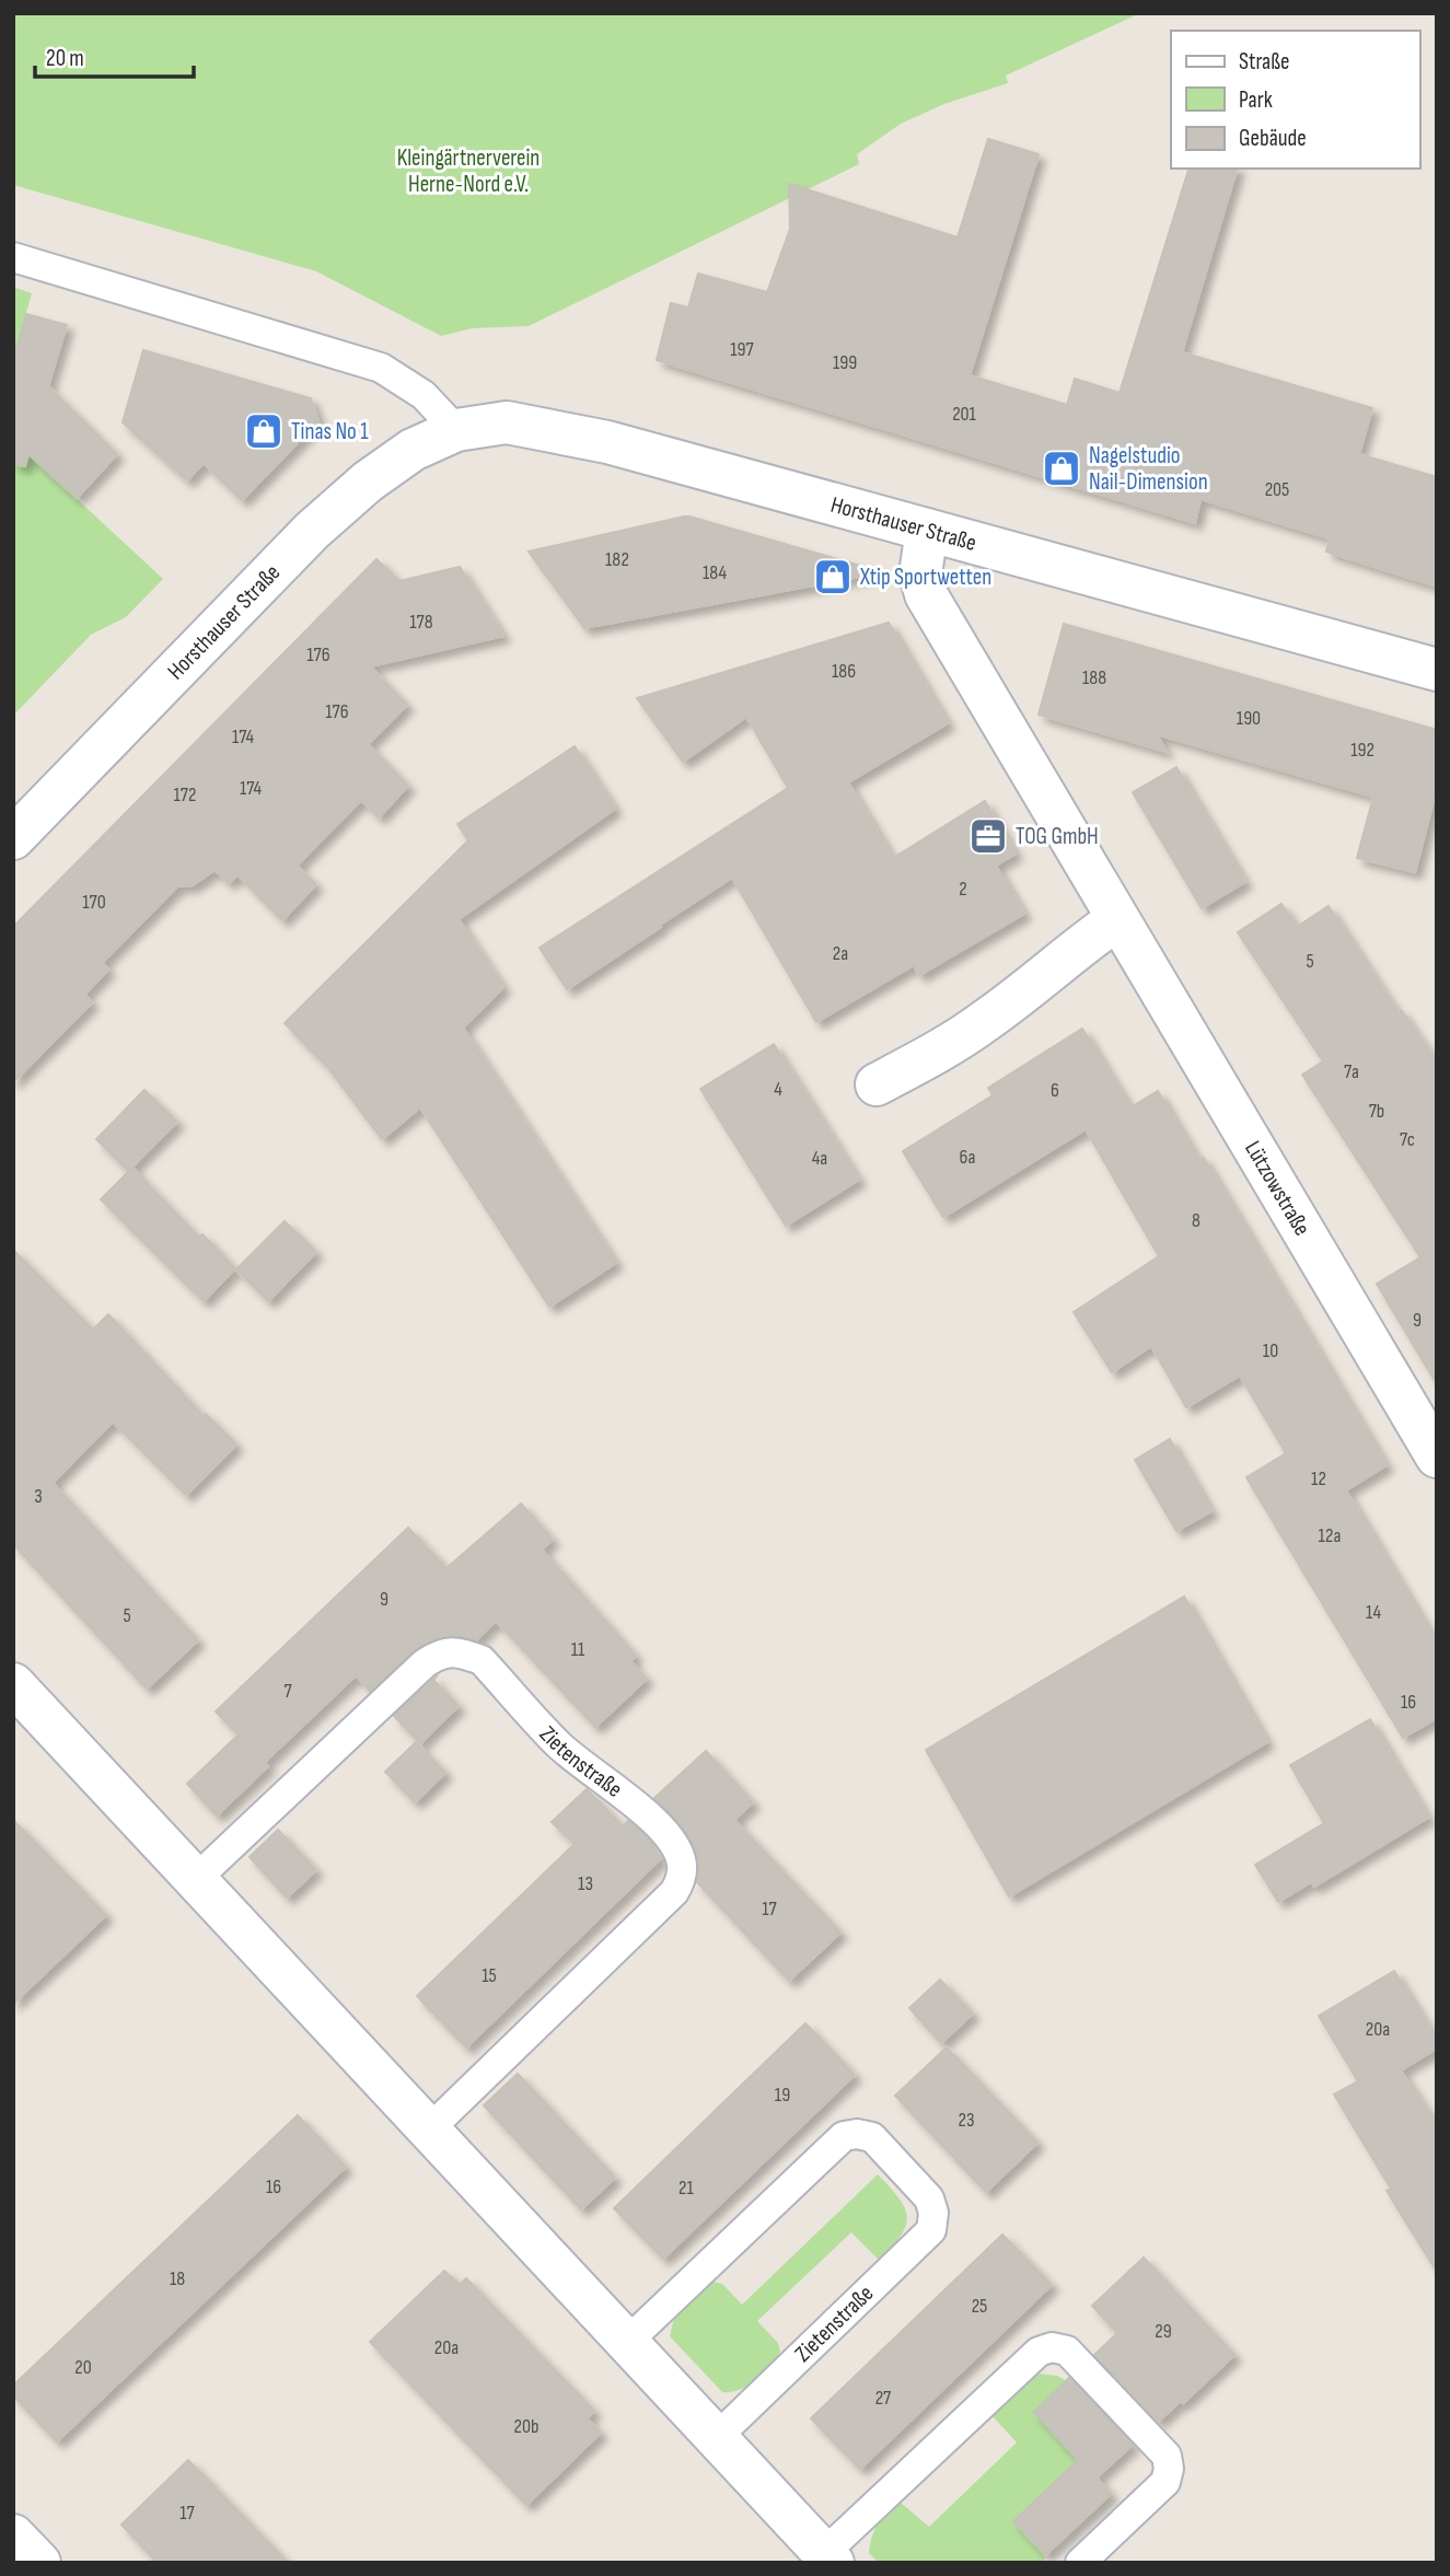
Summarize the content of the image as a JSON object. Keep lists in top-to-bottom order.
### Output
{
  "streets": {
    "street": ["Horsthauser Straße", "Lützowstraße"],
    "lane": ["Zietenstraße"]
  },
  "crossings": [
    ["Horsthauser Straße", "Lützowstraße"]
  ],
  "parks": ["Kleingärtnerverein Herne-Nord e.V."],
  "places": {
    "shop": ["Tinas No 1", "Nagelstudio Nail-Dimension", "Xtip Sportwetten"],
    "office": ["TOG GmbH"]
  },
  "house_numbers": [
    "197",
    "199",
    "201",
    "205",
    "182",
    "184",
    "178",
    "176",
    "186",
    "188",
    "176",
    "190",
    "174",
    "192",
    "174",
    "172",
    "2",
    "170",
    "2a",
    "5",
    "7a",
    "4",
    "6",
    "7b",
    "7c",
    "6a",
    "4a",
    "8",
    "9",
    "10",
    "12",
    "3",
    "12a",
    "9",
    "14",
    "5",
    "11",
    "7",
    "16",
    "13",
    "17",
    "15",
    "20a",
    "19",
    "23",
    "16",
    "21",
    "18",
    "25",
    "29",
    "20a",
    "20",
    "27",
    "20b",
    "17"
  ],
  "legend": ["Straße", "Park", "Gebäude"],
  "scale_bar": "20 m"
}
